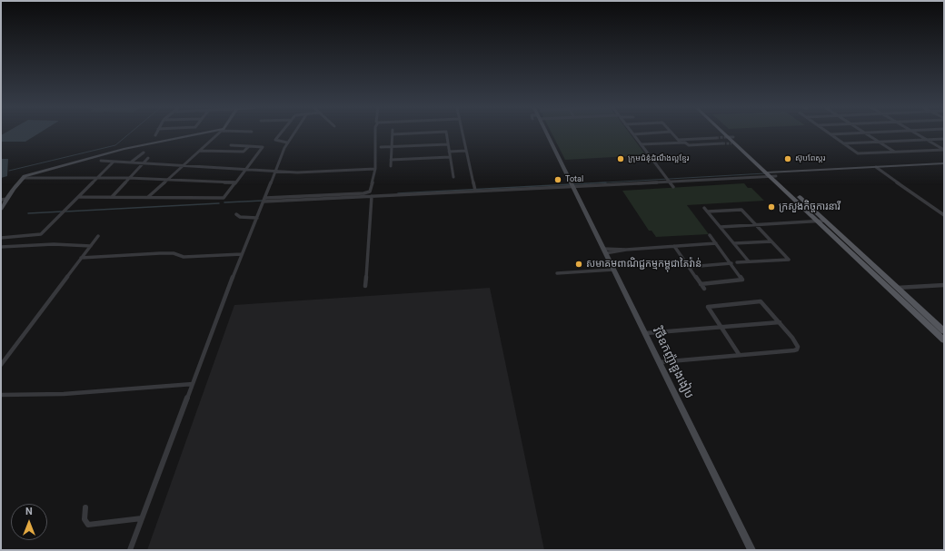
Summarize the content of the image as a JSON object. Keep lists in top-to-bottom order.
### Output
{
  "streets": {
    "street": ["វិថីឧកញ៉ាឌួងងៀប"]
  },
  "places": [
    "ក្រុមជំនុំដំណឹងល្អខ្មែរ",
    "ស៊ុបពែស្តរ",
    "Total",
    "ក្រសួងកិច្ចការនារី",
    "សមាគមពាណិជ្ជកម្មកម្ពុជាតៃវ៉ាន់"
  ],
  "north": "top"
}
